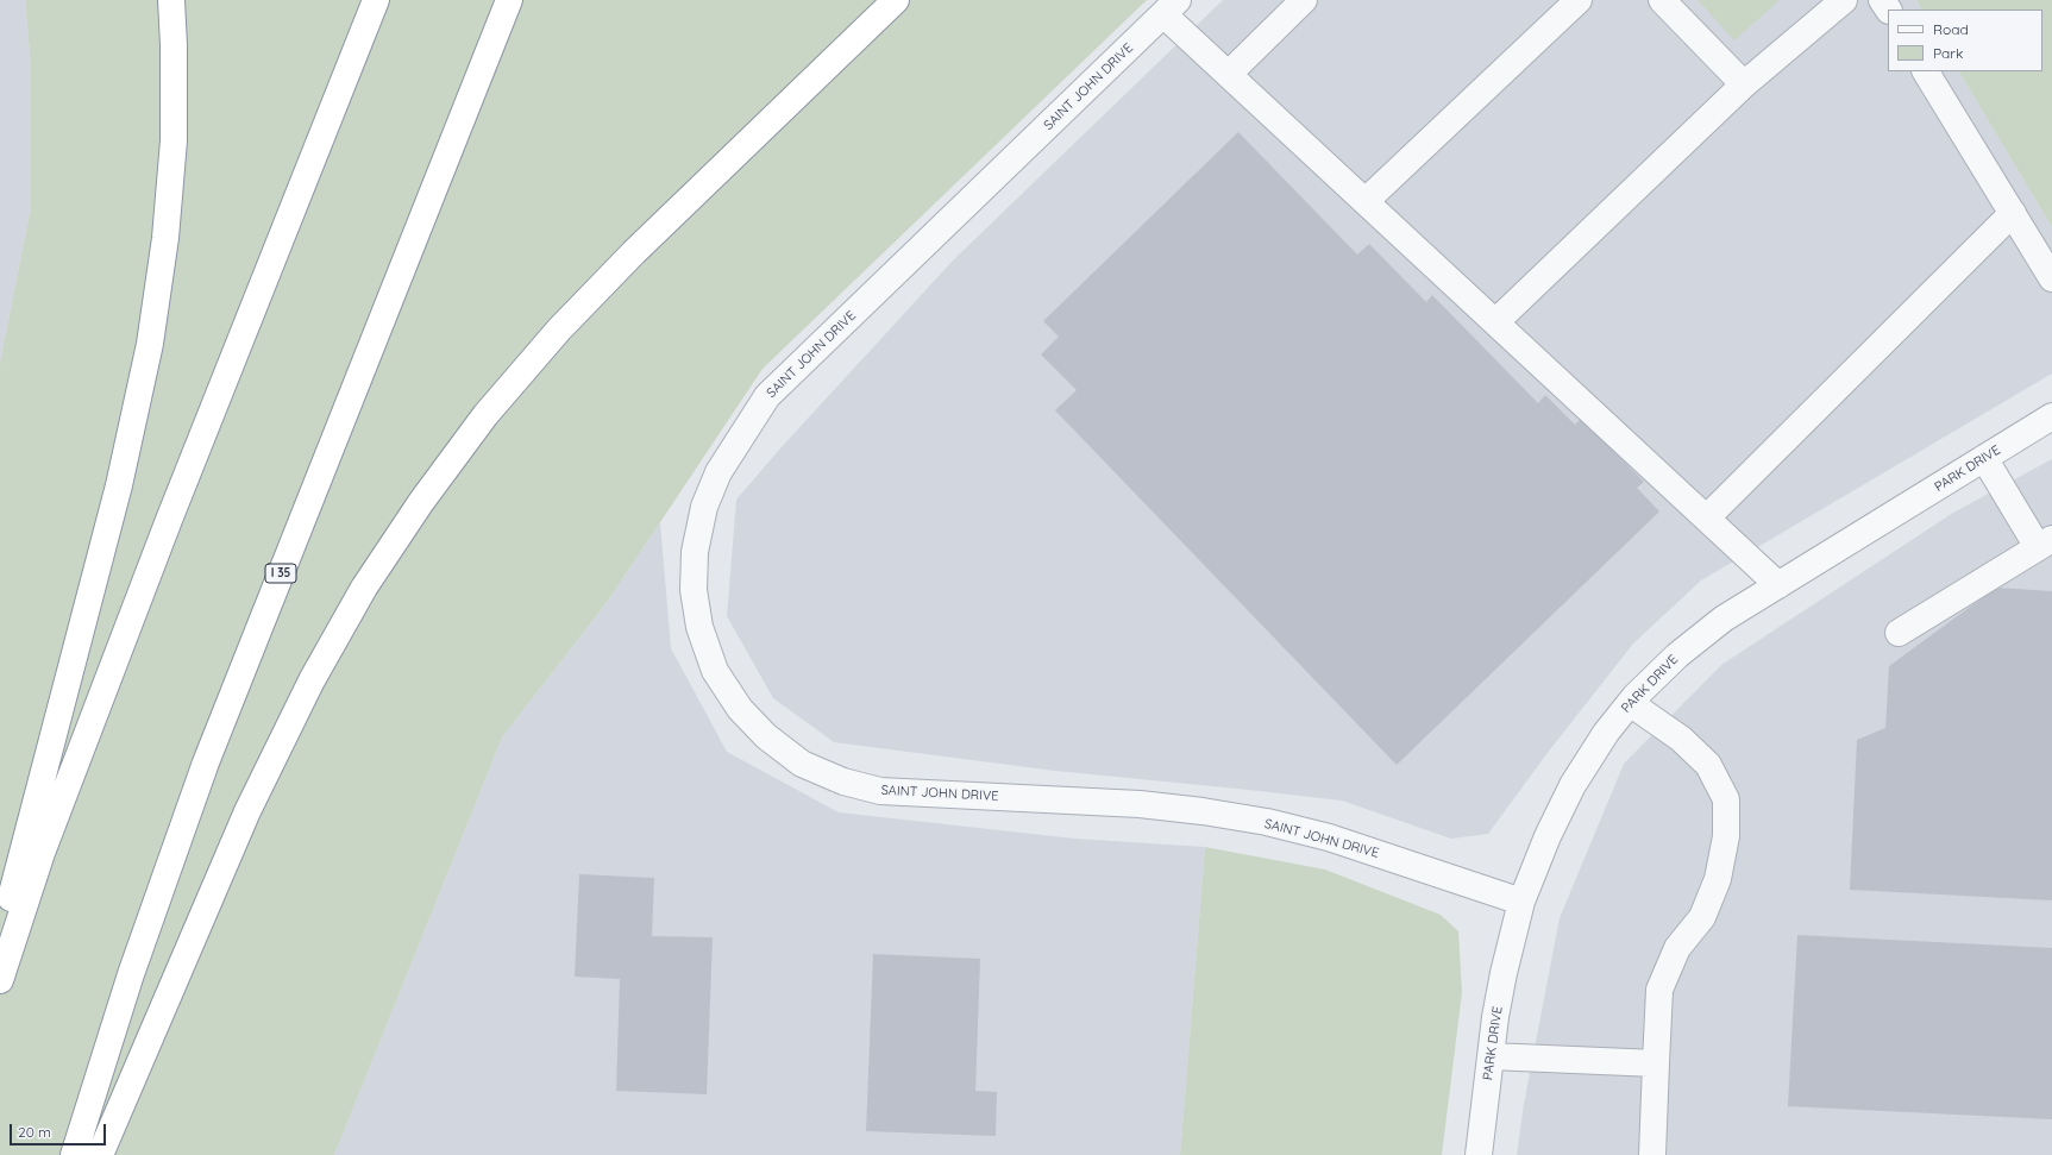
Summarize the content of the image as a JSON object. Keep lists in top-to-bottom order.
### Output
{
  "streets": {
    "highway": ["I 35"],
    "street": ["SAINT JOHN DRIVE", "PARK DRIVE"]
  },
  "crossings": [
    ["SAINT JOHN DRIVE", "PARK DRIVE"]
  ],
  "legend": ["Road", "Park"],
  "scale_bar": "20 m"
}
